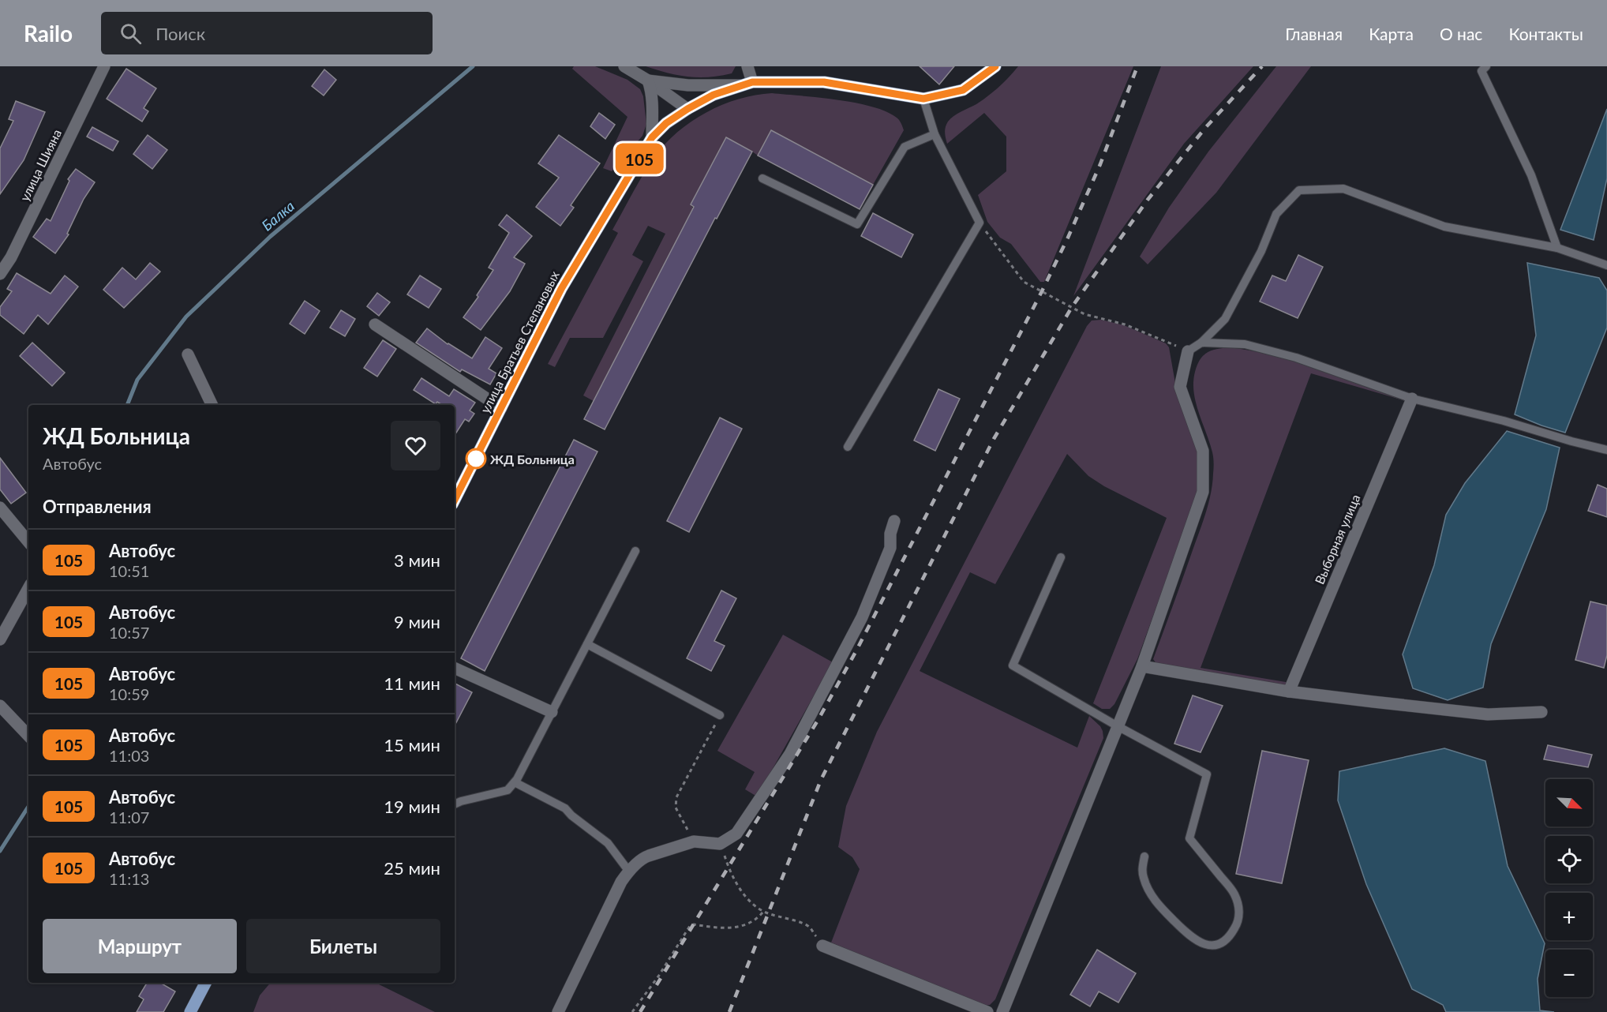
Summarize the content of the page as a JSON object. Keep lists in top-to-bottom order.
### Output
{
  "streets": {
    "main road": ["улица Братьев Степановых"],
    "street": ["улица Шияна", "Выборная улица"]
  },
  "water": ["Балка"],
  "places": ["ЖД Больница"],
  "lines": ["bus line 105"],
  "north": "bottom right",
  "page": {
    "header": "Railo",
    "search": "Поиск",
    "nav": [
      "Главная",
      "Карта",
      "О нас",
      "Контакты"
    ],
    "on_map": "105",
    "heading": [
      ["ЖД Больница", "Автобус"],
      "Отправления"
    ],
    "list": [
      {
        "mark": "105",
        "name": "Автобус",
        "note": "10:51",
        "value": "3 мин"
      },
      {
        "mark": "105",
        "name": "Автобус",
        "note": "10:57",
        "value": "9 мин"
      },
      {
        "mark": "105",
        "name": "Автобус",
        "note": "10:59",
        "value": "11 мин"
      },
      {
        "mark": "105",
        "name": "Автобус",
        "note": "11:03",
        "value": "15 мин"
      },
      {
        "mark": "105",
        "name": "Автобус",
        "note": "11:07",
        "value": "19 мин"
      },
      {
        "mark": "105",
        "name": "Автобус",
        "note": "11:13",
        "value": "25 мин"
      }
    ],
    "map_buttons": ["+", "−"],
    "buttons": ["Маршрут", "Билеты"]
  }
}
